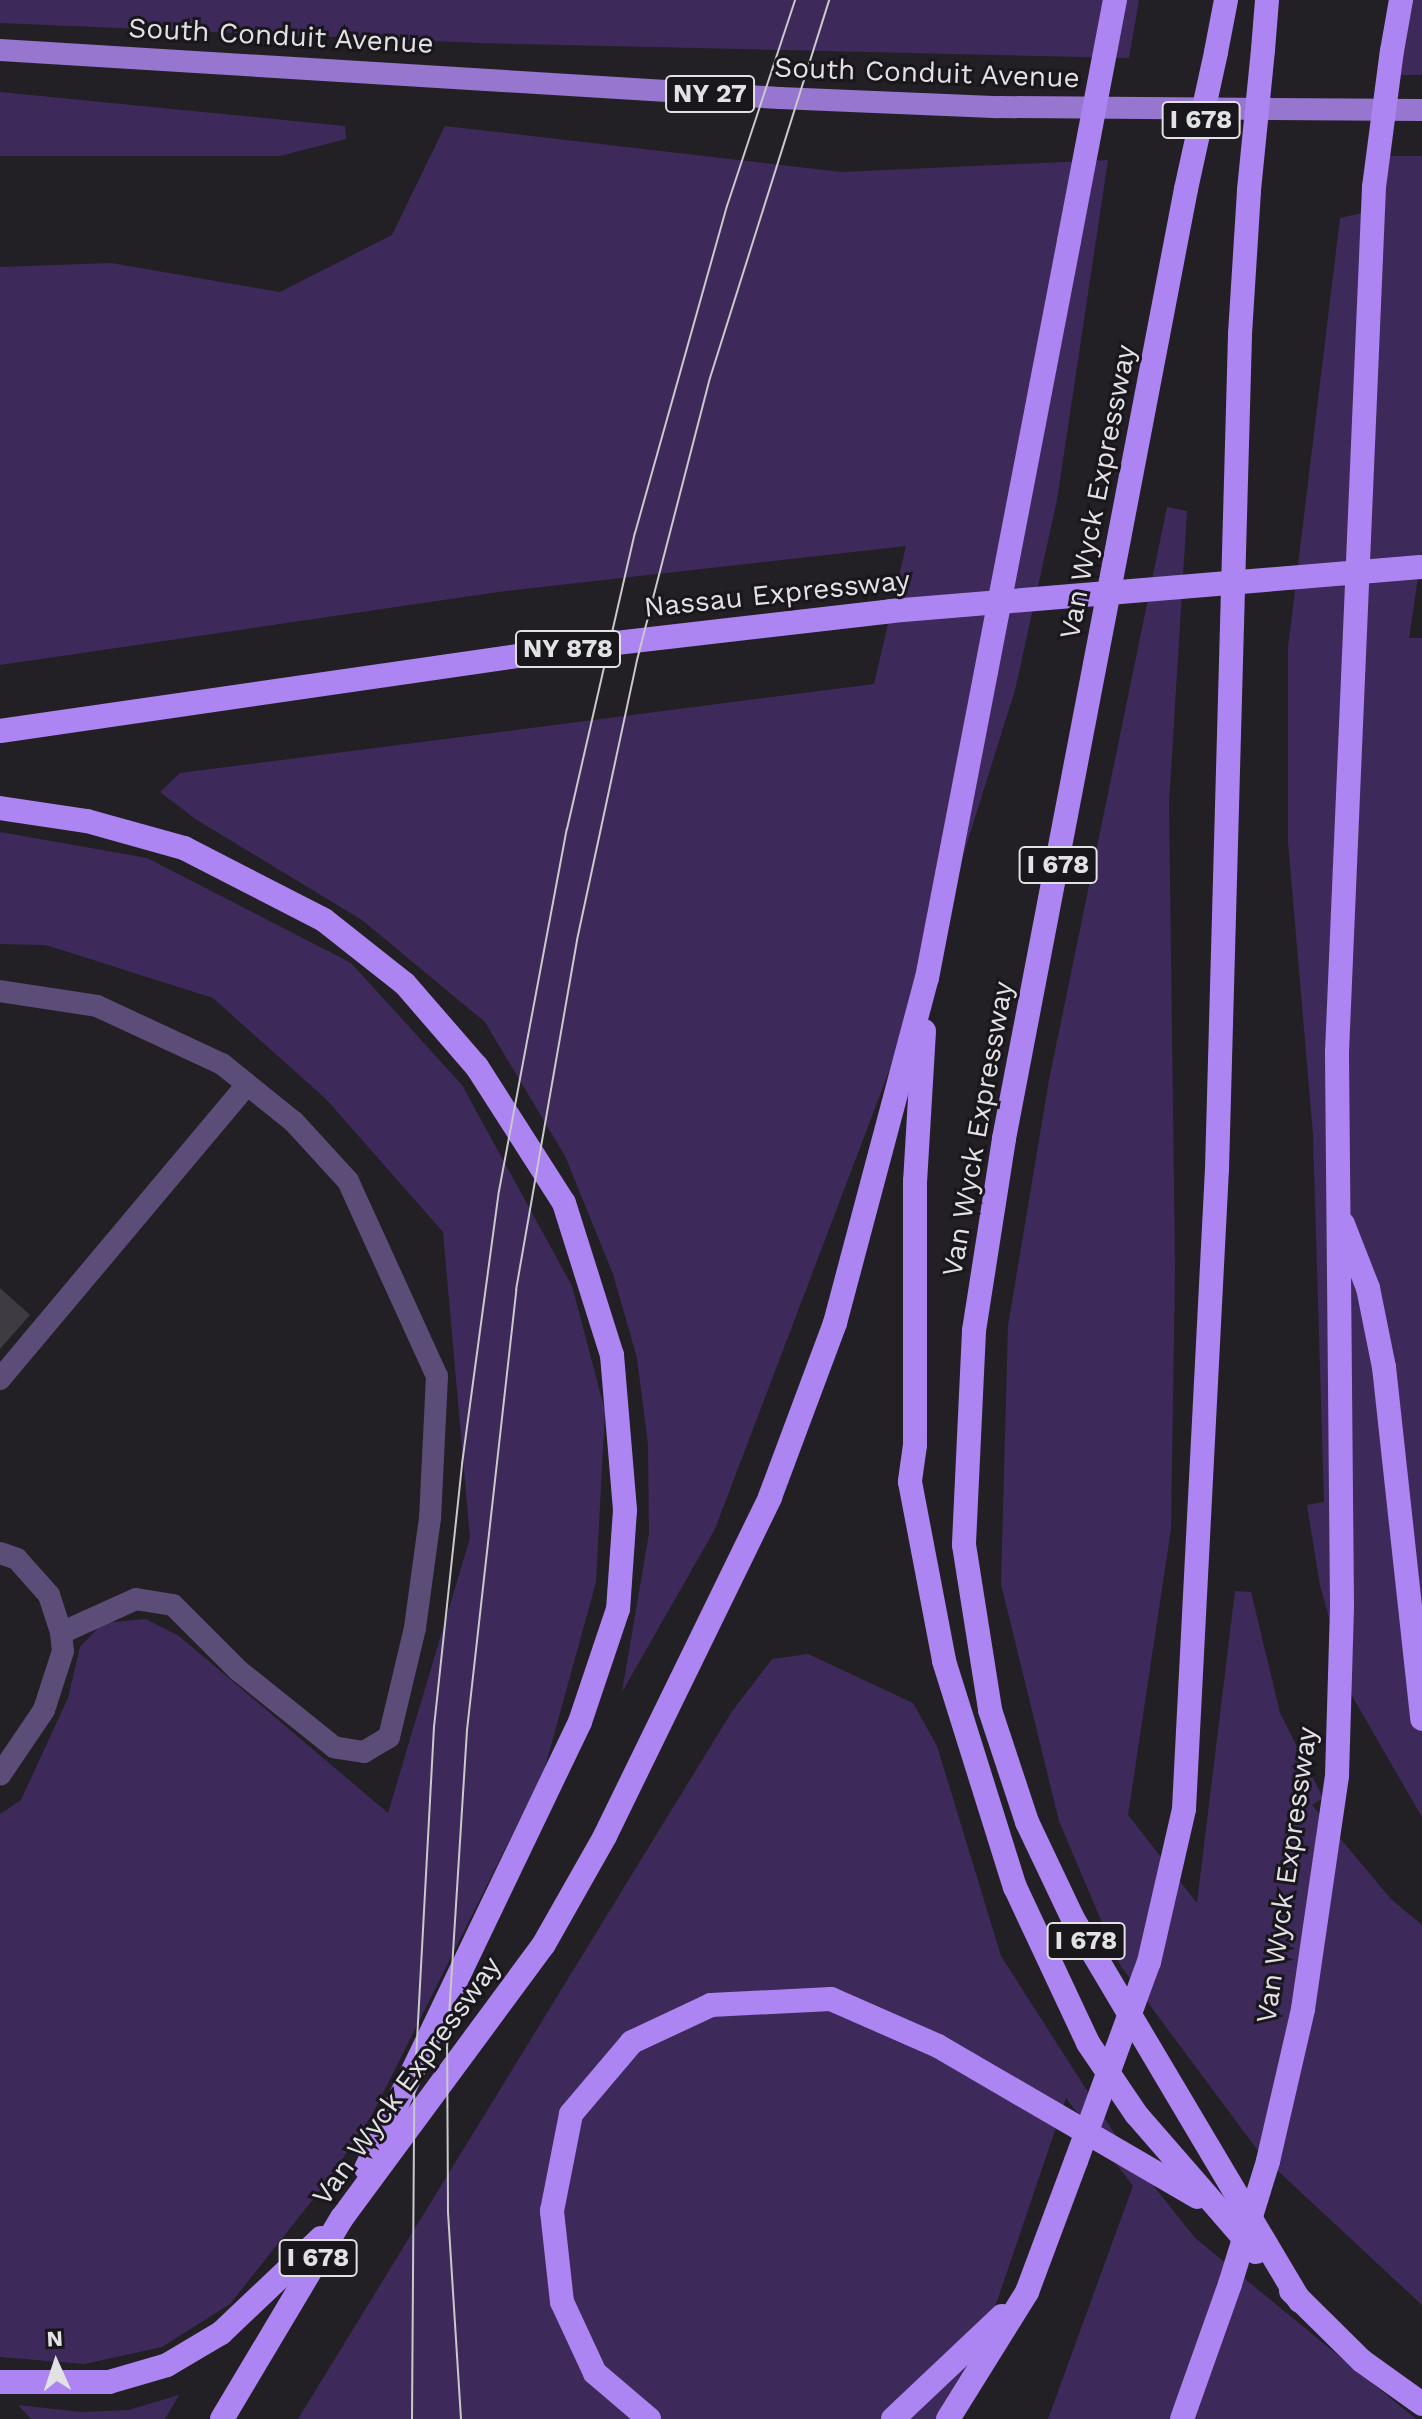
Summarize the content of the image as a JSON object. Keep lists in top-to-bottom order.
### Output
{
  "streets": {
    "highway": [
      "I 678",
      "Van Wyck Expressway",
      "Nassau Expressway",
      "NY 878"
    ],
    "main road": ["South Conduit Avenue", "NY 27"]
  },
  "north": "top"
}
